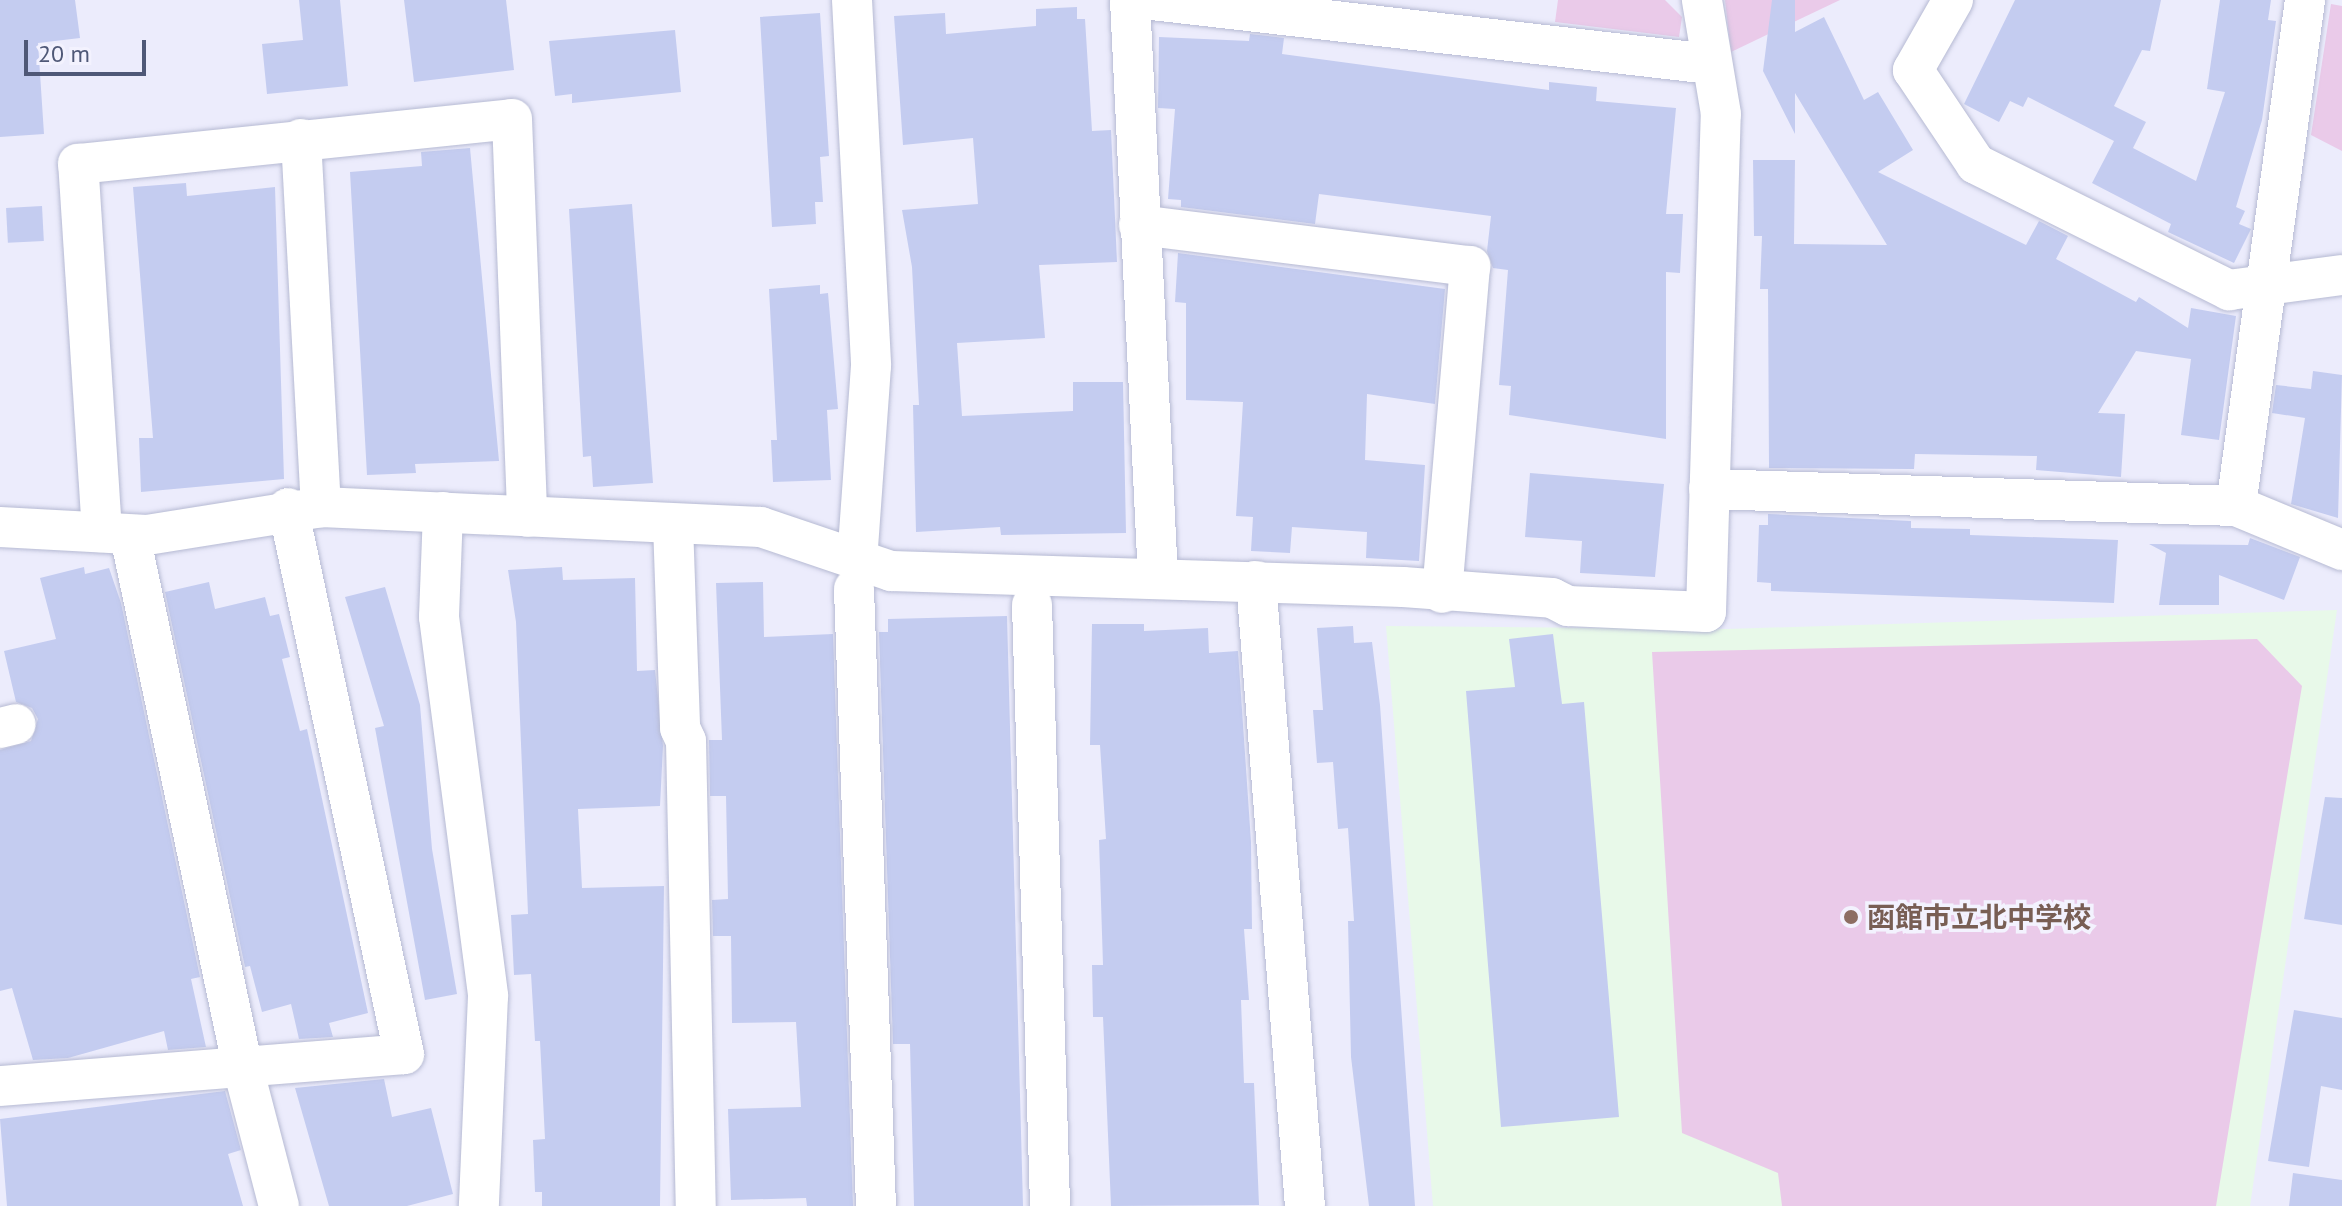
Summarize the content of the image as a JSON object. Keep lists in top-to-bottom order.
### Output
{
  "places": ["函館市立北中学校"],
  "scale_bar": "20 m"
}
